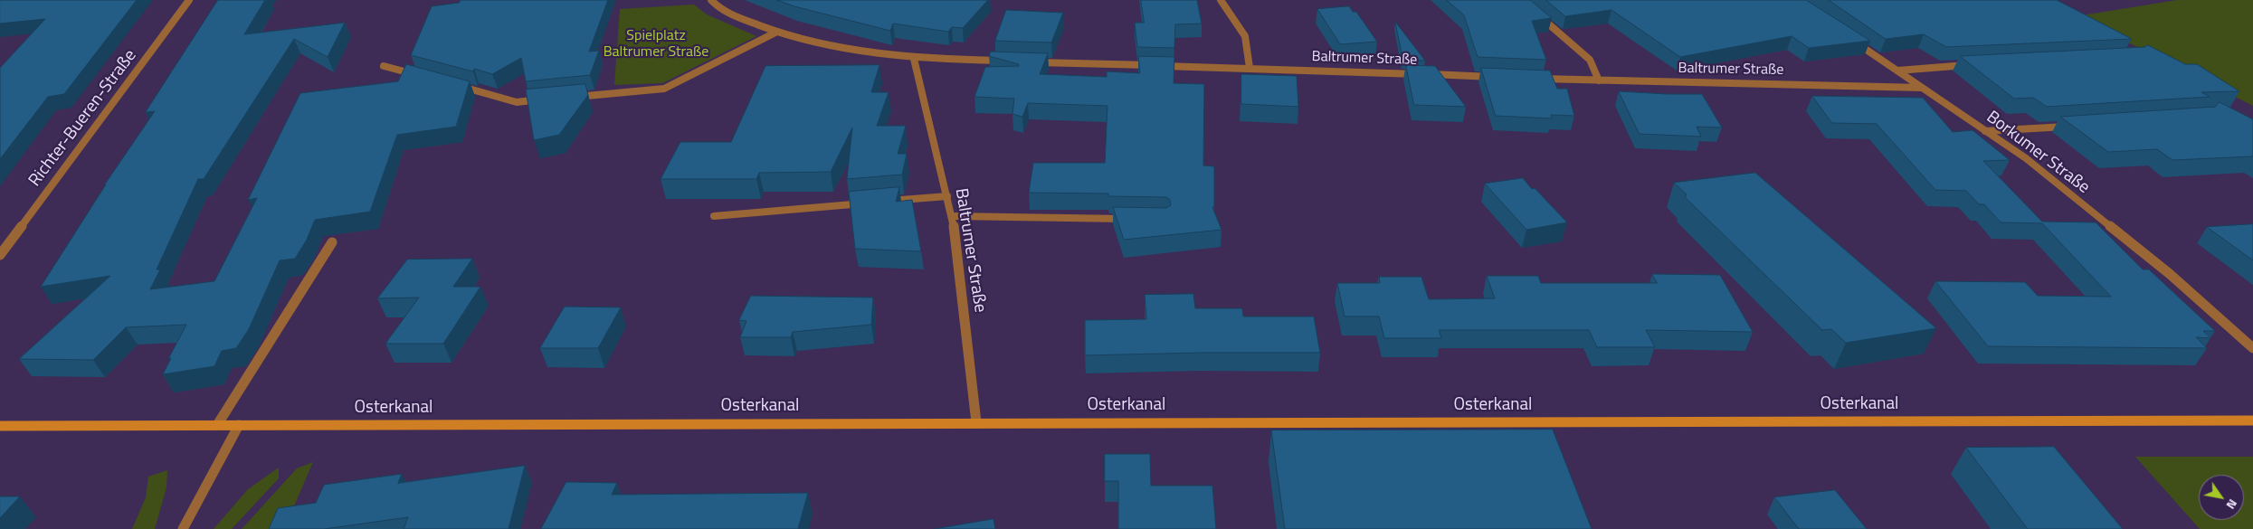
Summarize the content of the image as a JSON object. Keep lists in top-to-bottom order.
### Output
{
  "streets": {
    "main road": ["Osterkanal"],
    "street": ["Baltrumer Straße", "Richter-Bueren-Straße", "Borkumer Straße"]
  },
  "crossings": [
    ["Baltrumer Straße", "Borkumer Straße"],
    ["Baltrumer Straße", "Osterkanal"]
  ],
  "parks": ["Spielplatz Baltrumer Straße"],
  "north": "bottom right"
}
